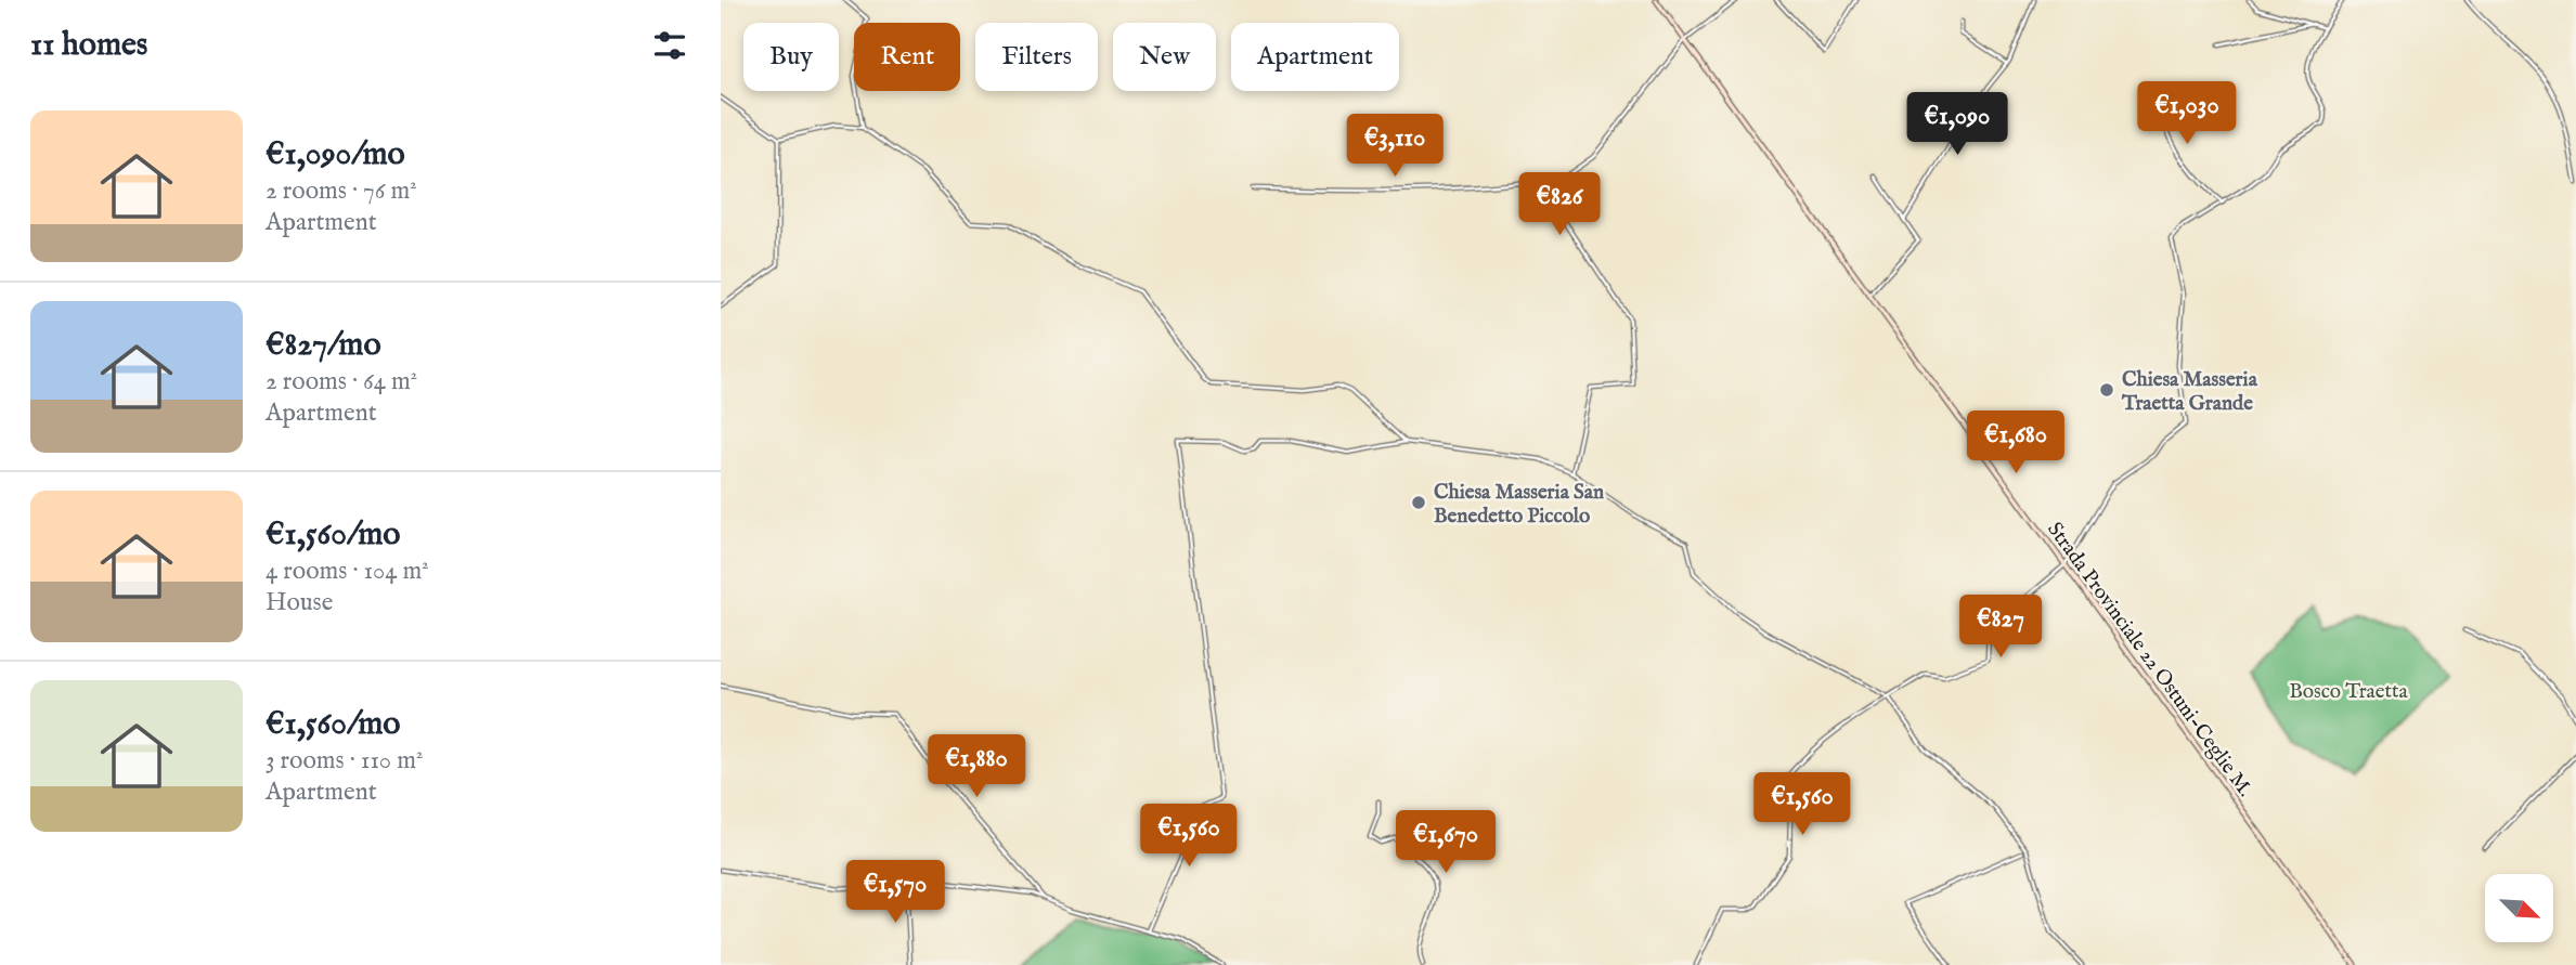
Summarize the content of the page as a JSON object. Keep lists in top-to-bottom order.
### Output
{
  "streets": {
    "main road": ["Strada Provinciale 22 Ostuni-Ceglie M."]
  },
  "parks": ["Bosco Traetta"],
  "places": ["Chiesa Masseria Traetta Grande", "Chiesa Masseria San Benedetto Piccolo"],
  "north": "bottom right",
  "page": {
    "heading": "11 homes",
    "chip": [
      "Buy",
      "Rent",
      "Filters",
      "New",
      "Apartment"
    ],
    "price": [
      "€1,030",
      "€1,090",
      "€3,110",
      "€826",
      "€1,680",
      "€827",
      "€1,880",
      "€1,560",
      "€1,560",
      "€1,670",
      "€1,570"
    ],
    "list": [
      {
        "name": "€1,090/mo",
        "note": "2 rooms · 76 m² · Apartment"
      },
      {
        "name": "€827/mo",
        "note": "2 rooms · 64 m² · Apartment"
      },
      {
        "name": "€1,560/mo",
        "note": "4 rooms · 104 m² · House"
      },
      {
        "name": "€1,560/mo",
        "note": "3 rooms · 110 m² · Apartment"
      }
    ]
  }
}
